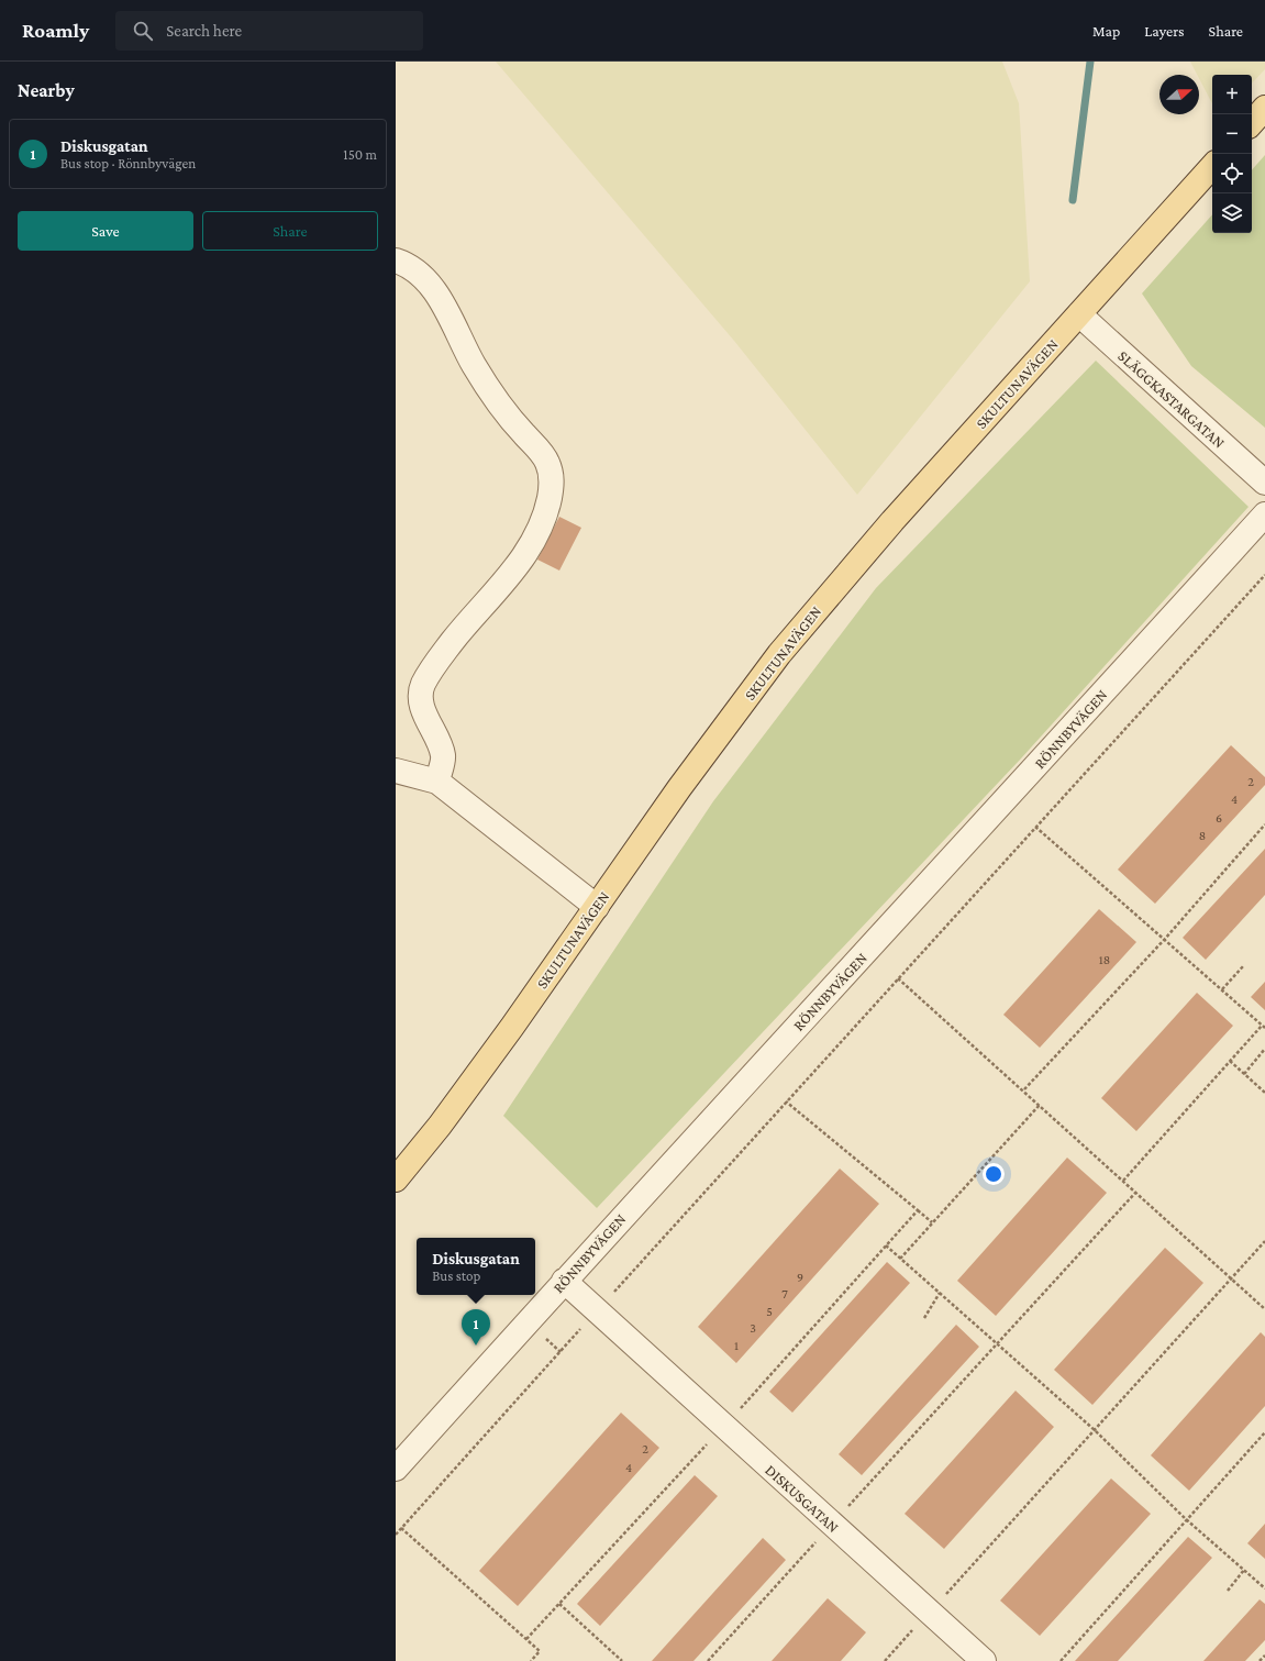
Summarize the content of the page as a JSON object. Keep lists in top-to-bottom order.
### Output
{
  "streets": {
    "main road": ["SKULTUNAVÄGEN"],
    "street": ["SLÄGGKASTARGATAN", "RÖNNBYVÄGEN", "DISKUSGATAN"]
  },
  "crossings": [
    ["SKULTUNAVÄGEN", "SLÄGGKASTARGATAN"],
    ["RÖNNBYVÄGEN", "DISKUSGATAN"]
  ],
  "house_numbers": [
    "2",
    "4",
    "6",
    "8",
    "18",
    "9",
    "7",
    "5",
    "3",
    "1",
    "2",
    "4"
  ],
  "north": "right",
  "page": {
    "header": "Roamly",
    "search": "Search here",
    "nav": ["Map", "Layers", "Share"],
    "heading": "Nearby",
    "map_buttons": ["+", "−"],
    "list": [
      {
        "mark": "1",
        "name": "Diskusgatan",
        "note": "Bus stop · Rönnbyvägen",
        "value": "150 m"
      }
    ],
    "buttons": ["Save", "Share"],
    "popup": ["Diskusgatan", "Bus stop"],
    "pins": "1"
  }
}
